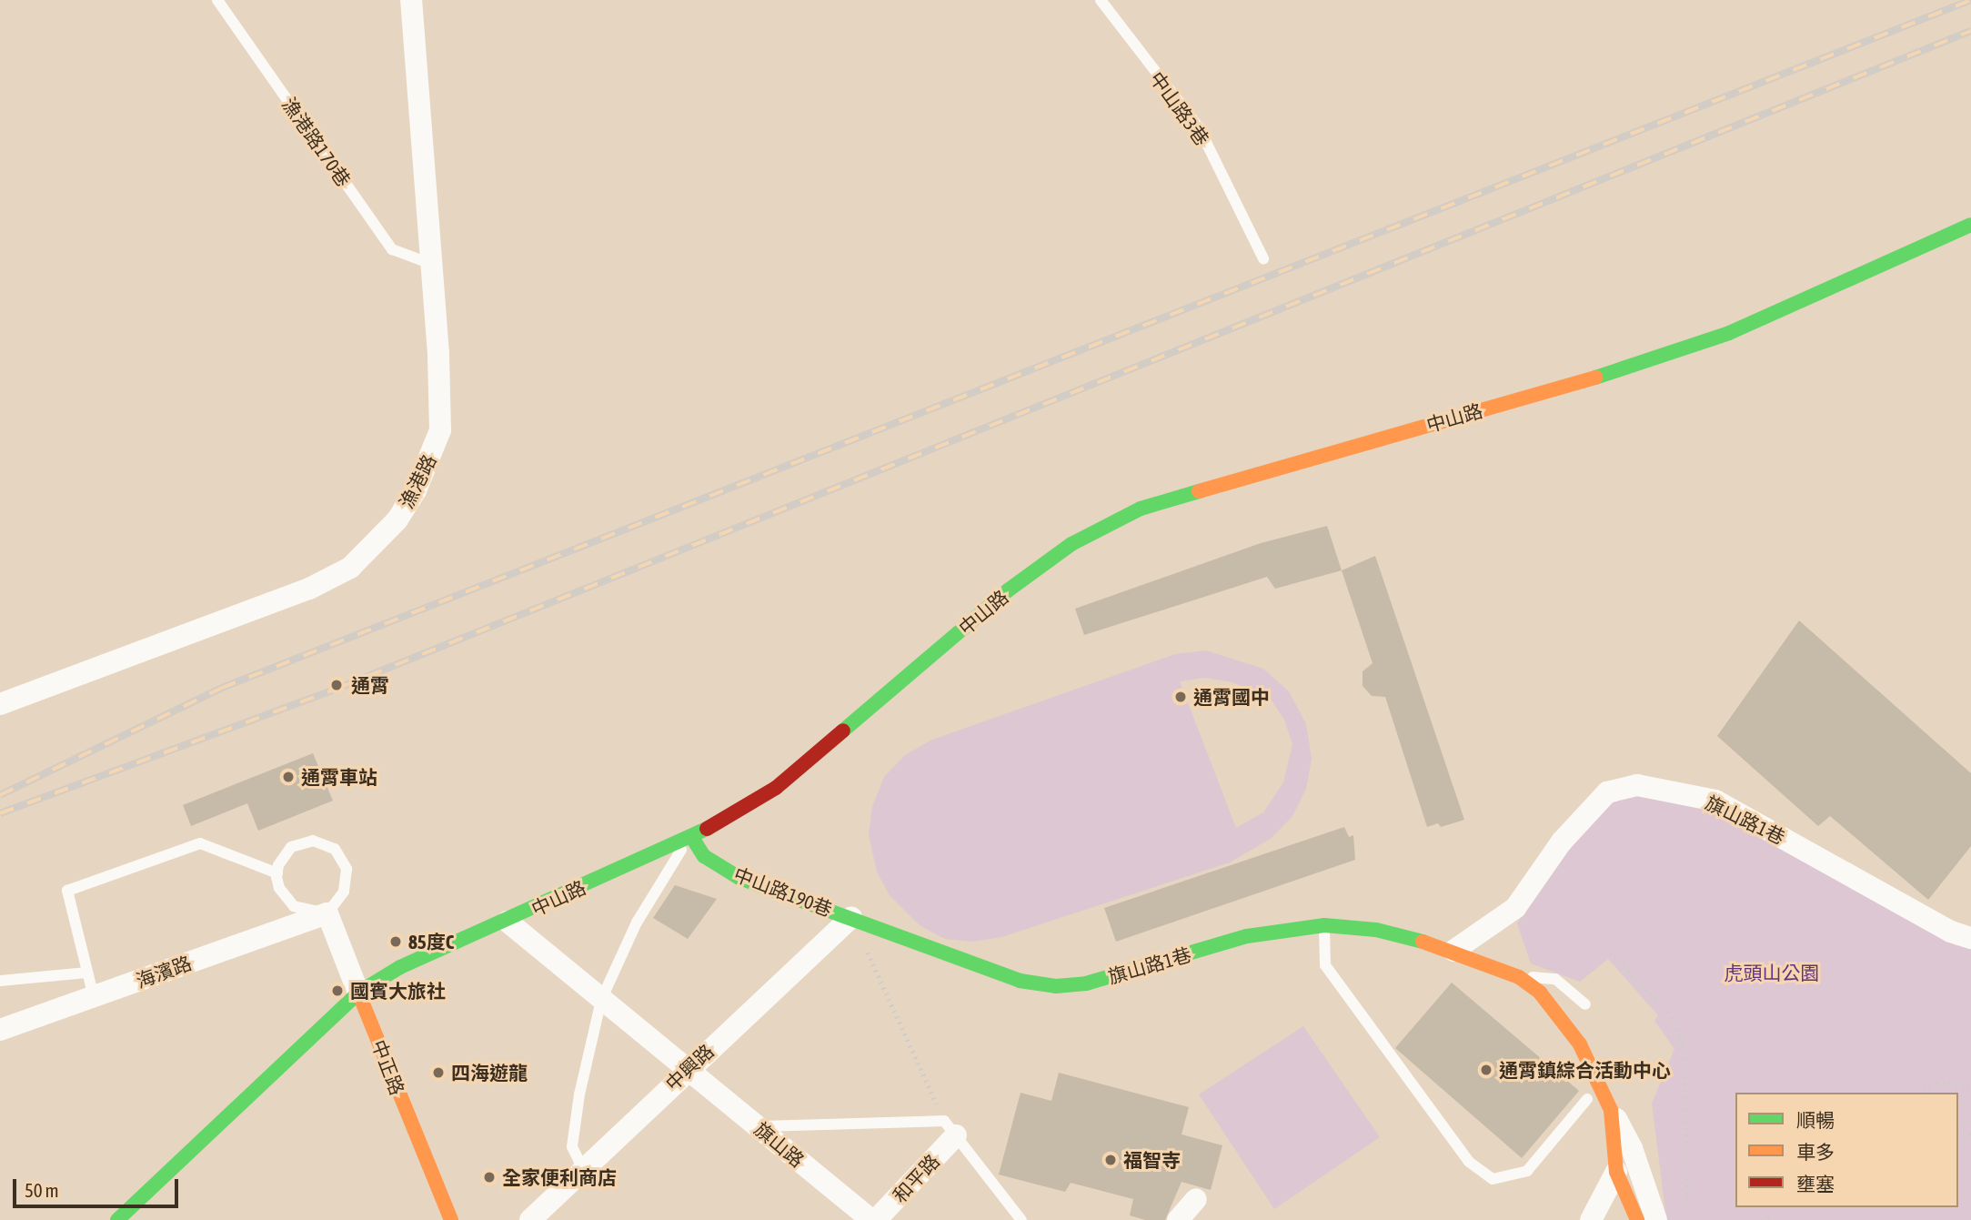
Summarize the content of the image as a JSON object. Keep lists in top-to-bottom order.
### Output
{
  "streets": {
    "street": [
      "中山路",
      "漁港路",
      "旗山路1巷",
      "中山路190巷",
      "海濱路",
      "中正路",
      "中興路",
      "旗山路",
      "和平路"
    ],
    "lane": ["中山路3巷", "漁港路170巷"]
  },
  "crossings": [
    ["漁港路170巷", "漁港路"],
    ["中山路", "中山路190巷"],
    ["中山路", "中正路"],
    ["中山路", "旗山路"],
    ["旗山路1巷", "中山路190巷"],
    ["旗山路1巷", "中興路"],
    ["中山路190巷", "中興路"],
    ["海濱路", "中正路"],
    ["中興路", "旗山路"],
    ["旗山路", "和平路"]
  ],
  "parks": ["虎頭山公園"],
  "places": [
    "通霄",
    "通霄國中",
    "通霄車站",
    "85度C",
    "國賓大旅社",
    "通霄鎮綜合活動中心",
    "四海遊龍",
    "福智寺",
    "全家便利商店"
  ],
  "legend": ["順暢", "車多", "壅塞"],
  "scale_bar": "50 m"
}
